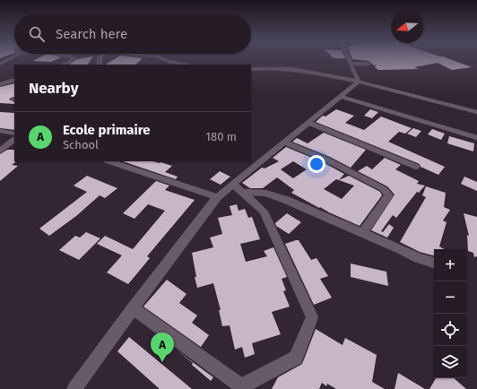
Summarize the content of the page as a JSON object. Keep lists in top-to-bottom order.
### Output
{
  "north": "left",
  "page": {
    "search": "Search here",
    "heading": "Nearby",
    "list": [
      {
        "mark": "A",
        "name": "Ecole primaire",
        "note": "School",
        "value": "180 m"
      }
    ],
    "map_buttons": ["+", "−"],
    "pins": "A"
  }
}
